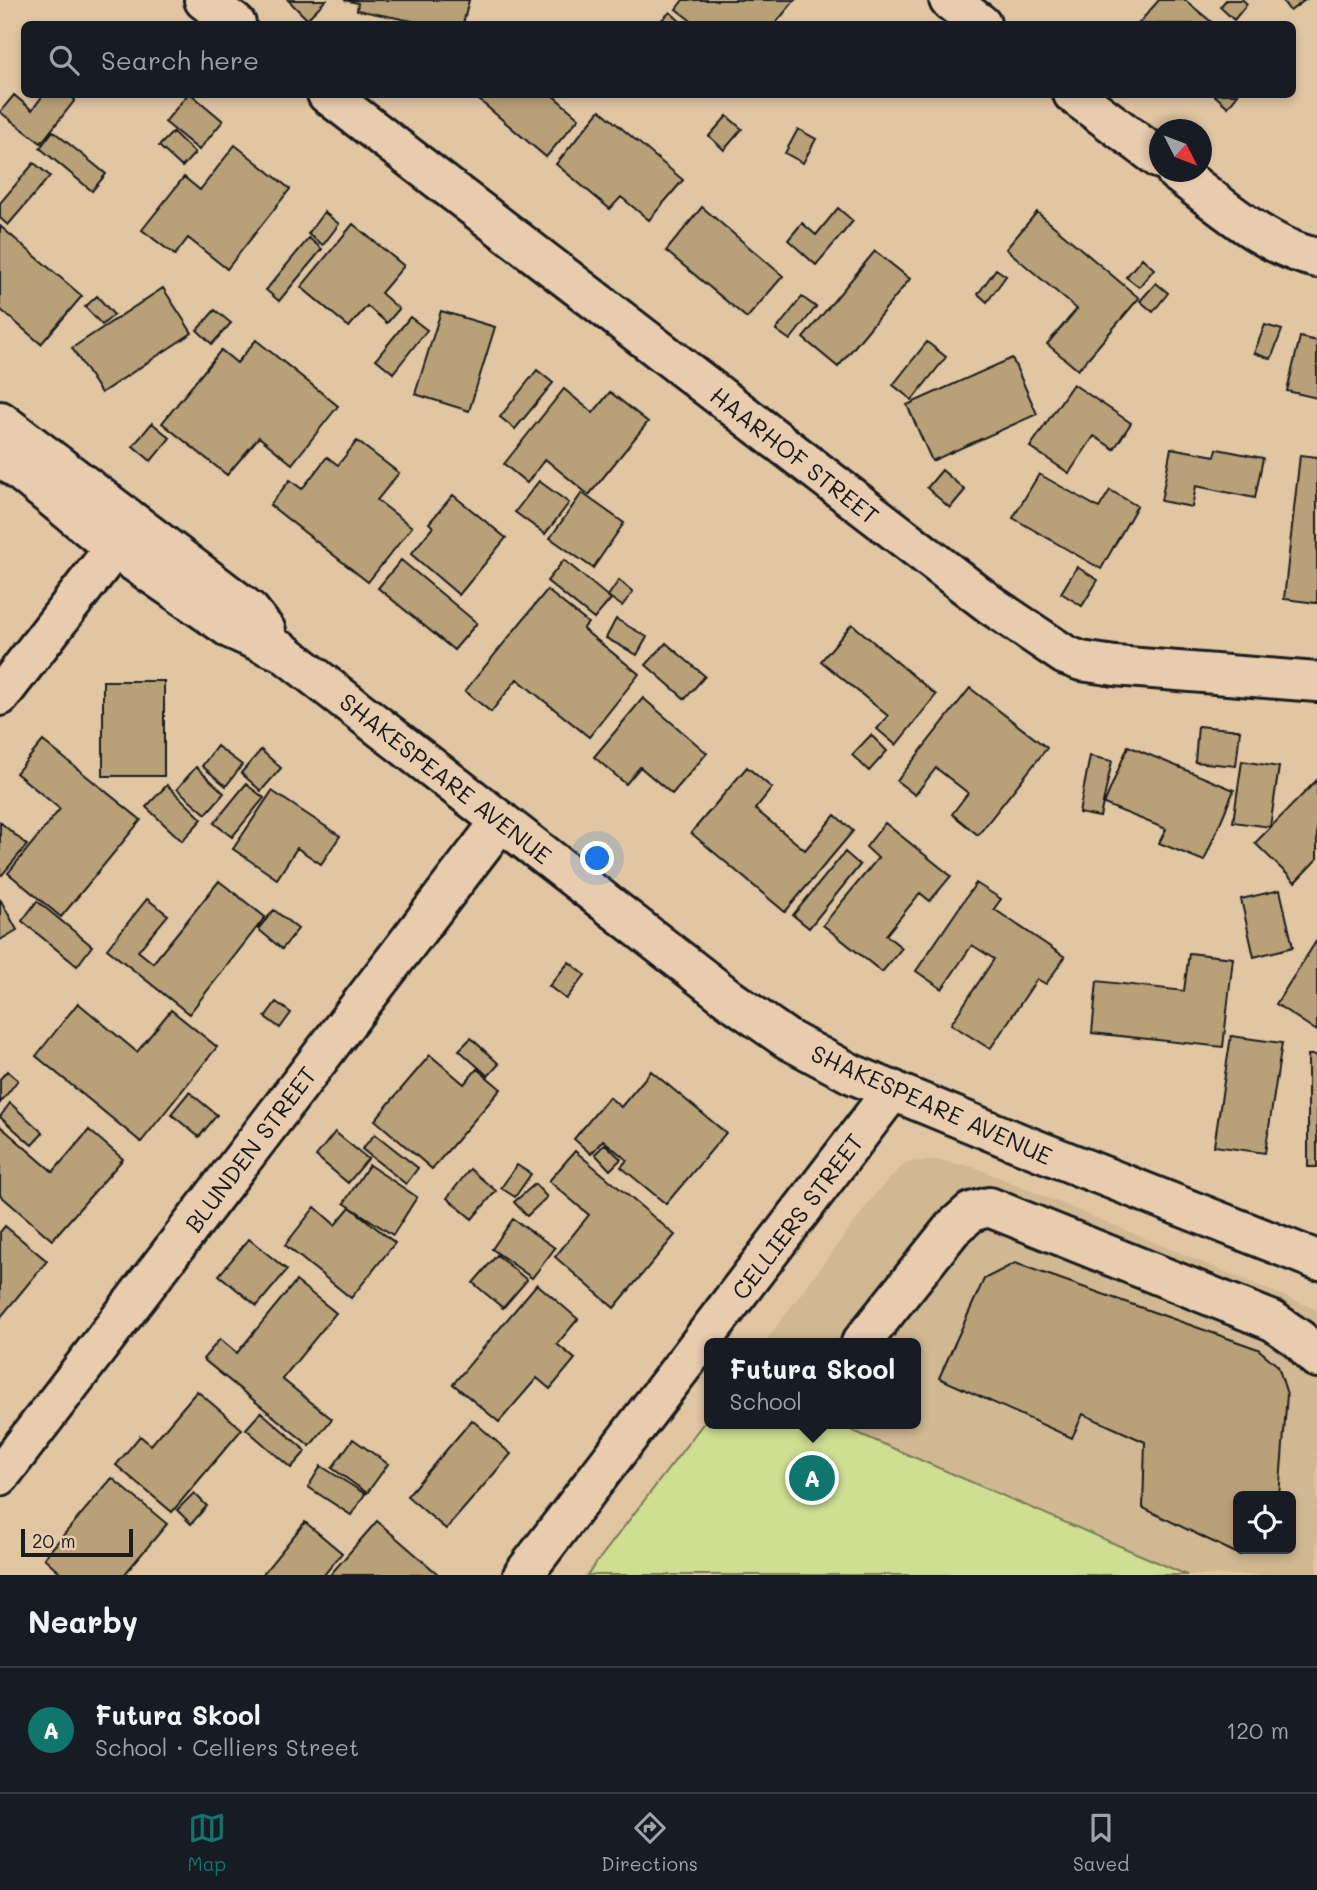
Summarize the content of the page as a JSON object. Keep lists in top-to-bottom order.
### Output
{
  "streets": {
    "street": [
      "HAARHOF STREET",
      "SHAKESPEARE AVENUE",
      "BLUNDEN STREET",
      "CELLIERS STREET"
    ]
  },
  "crossings": [
    ["SHAKESPEARE AVENUE", "BLUNDEN STREET"],
    ["SHAKESPEARE AVENUE", "CELLIERS STREET"]
  ],
  "scale_bar": "20 m",
  "north": "bottom right",
  "page": {
    "search": "Search here",
    "popup": ["Futura Skool", "School"],
    "pins": "A",
    "scale": "20 m",
    "heading": "Nearby",
    "list": [
      {
        "mark": "A",
        "name": "Futura Skool",
        "note": "School · Celliers Street",
        "value": "120 m"
      }
    ],
    "nav": ["Map", "Directions", "Saved"]
  }
}
